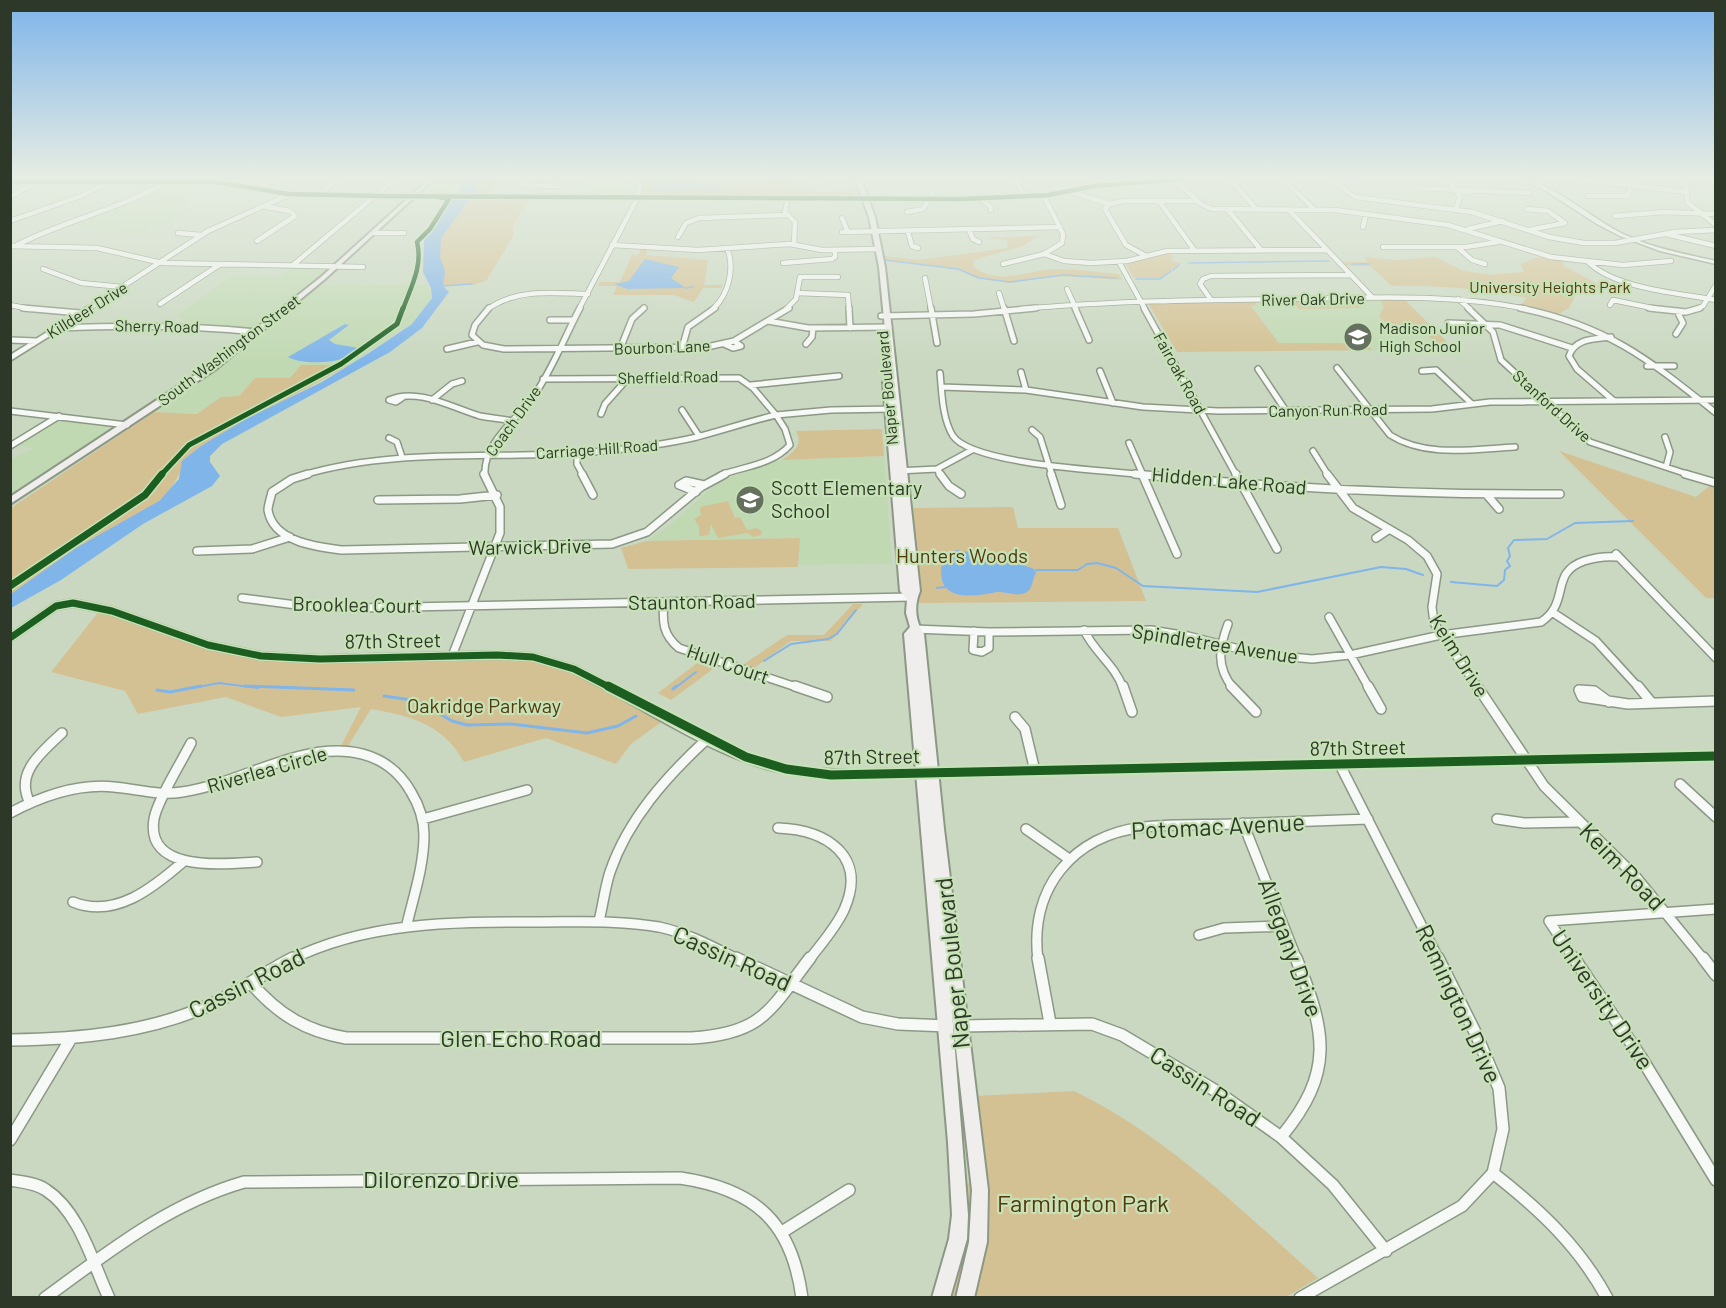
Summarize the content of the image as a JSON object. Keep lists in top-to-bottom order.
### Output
{
  "streets": {
    "main road": ["South Washington Street", "Naper Boulevard"],
    "street": [
      "River Oak Drive",
      "Killdeer Drive",
      "Sherry Road",
      "Bourbon Lane",
      "Fairoak Road",
      "Sheffield Road",
      "Stanford Drive",
      "Canyon Run Road",
      "Coach Drive",
      "Carriage Hill Road",
      "Hidden Lake Road",
      "Warwick Drive",
      "Staunton Road",
      "Brooklea Court",
      "87th Street",
      "Spindletree Avenue",
      "Keim Drive",
      "Hull Court",
      "Riverlea Circle",
      "Potomac Avenue",
      "Keim Road",
      "Allegany Drive",
      "Cassin Road",
      "University Drive",
      "Remington Drive",
      "Glen Echo Road",
      "Dilorenzo Drive"
    ]
  },
  "crossings": [
    ["River Oak Drive", "Fairoak Road"],
    ["River Oak Drive", "Naper Boulevard"],
    ["River Oak Drive", "Stanford Drive"],
    ["River Oak Drive", "Canyon Run Road"],
    ["Killdeer Drive", "Sherry Road"],
    ["Sherry Road", "South Washington Street"],
    ["Bourbon Lane", "Coach Drive"],
    ["Fairoak Road", "Canyon Run Road"],
    ["Fairoak Road", "Hidden Lake Road"],
    ["Sheffield Road", "Coach Drive"],
    ["Naper Boulevard", "Carriage Hill Road"],
    ["Naper Boulevard", "Staunton Road"],
    ["Naper Boulevard", "87th Street"],
    ["Naper Boulevard", "Spindletree Avenue"],
    ["Naper Boulevard", "Cassin Road"],
    ["Stanford Drive", "Canyon Run Road"],
    ["Coach Drive", "Carriage Hill Road"],
    ["Coach Drive", "Warwick Drive"],
    ["Coach Drive", "Staunton Road"],
    ["Coach Drive", "Brooklea Court"],
    ["Coach Drive", "87th Street"],
    ["Carriage Hill Road", "Warwick Drive"],
    ["Hidden Lake Road", "Keim Drive"],
    ["Staunton Road", "Brooklea Court"],
    ["Staunton Road", "Hull Court"],
    ["87th Street", "Keim Drive"],
    ["87th Street", "Keim Road"],
    ["87th Street", "Remington Drive"],
    ["Spindletree Avenue", "Keim Drive"],
    ["Keim Drive", "Keim Road"],
    ["Riverlea Circle", "Cassin Road"],
    ["Potomac Avenue", "Allegany Drive"],
    ["Potomac Avenue", "Cassin Road"],
    ["Potomac Avenue", "Remington Drive"],
    ["Keim Road", "University Drive"],
    ["Allegany Drive", "Cassin Road"],
    ["Cassin Road", "Glen Echo Road"]
  ],
  "parks": [
    "University Heights Park",
    "Hunters Woods",
    "Oakridge Parkway",
    "Farmington Park"
  ],
  "places": {
    "school or university": ["Madison Junior High School", "Scott Elementary School"]
  }
}
